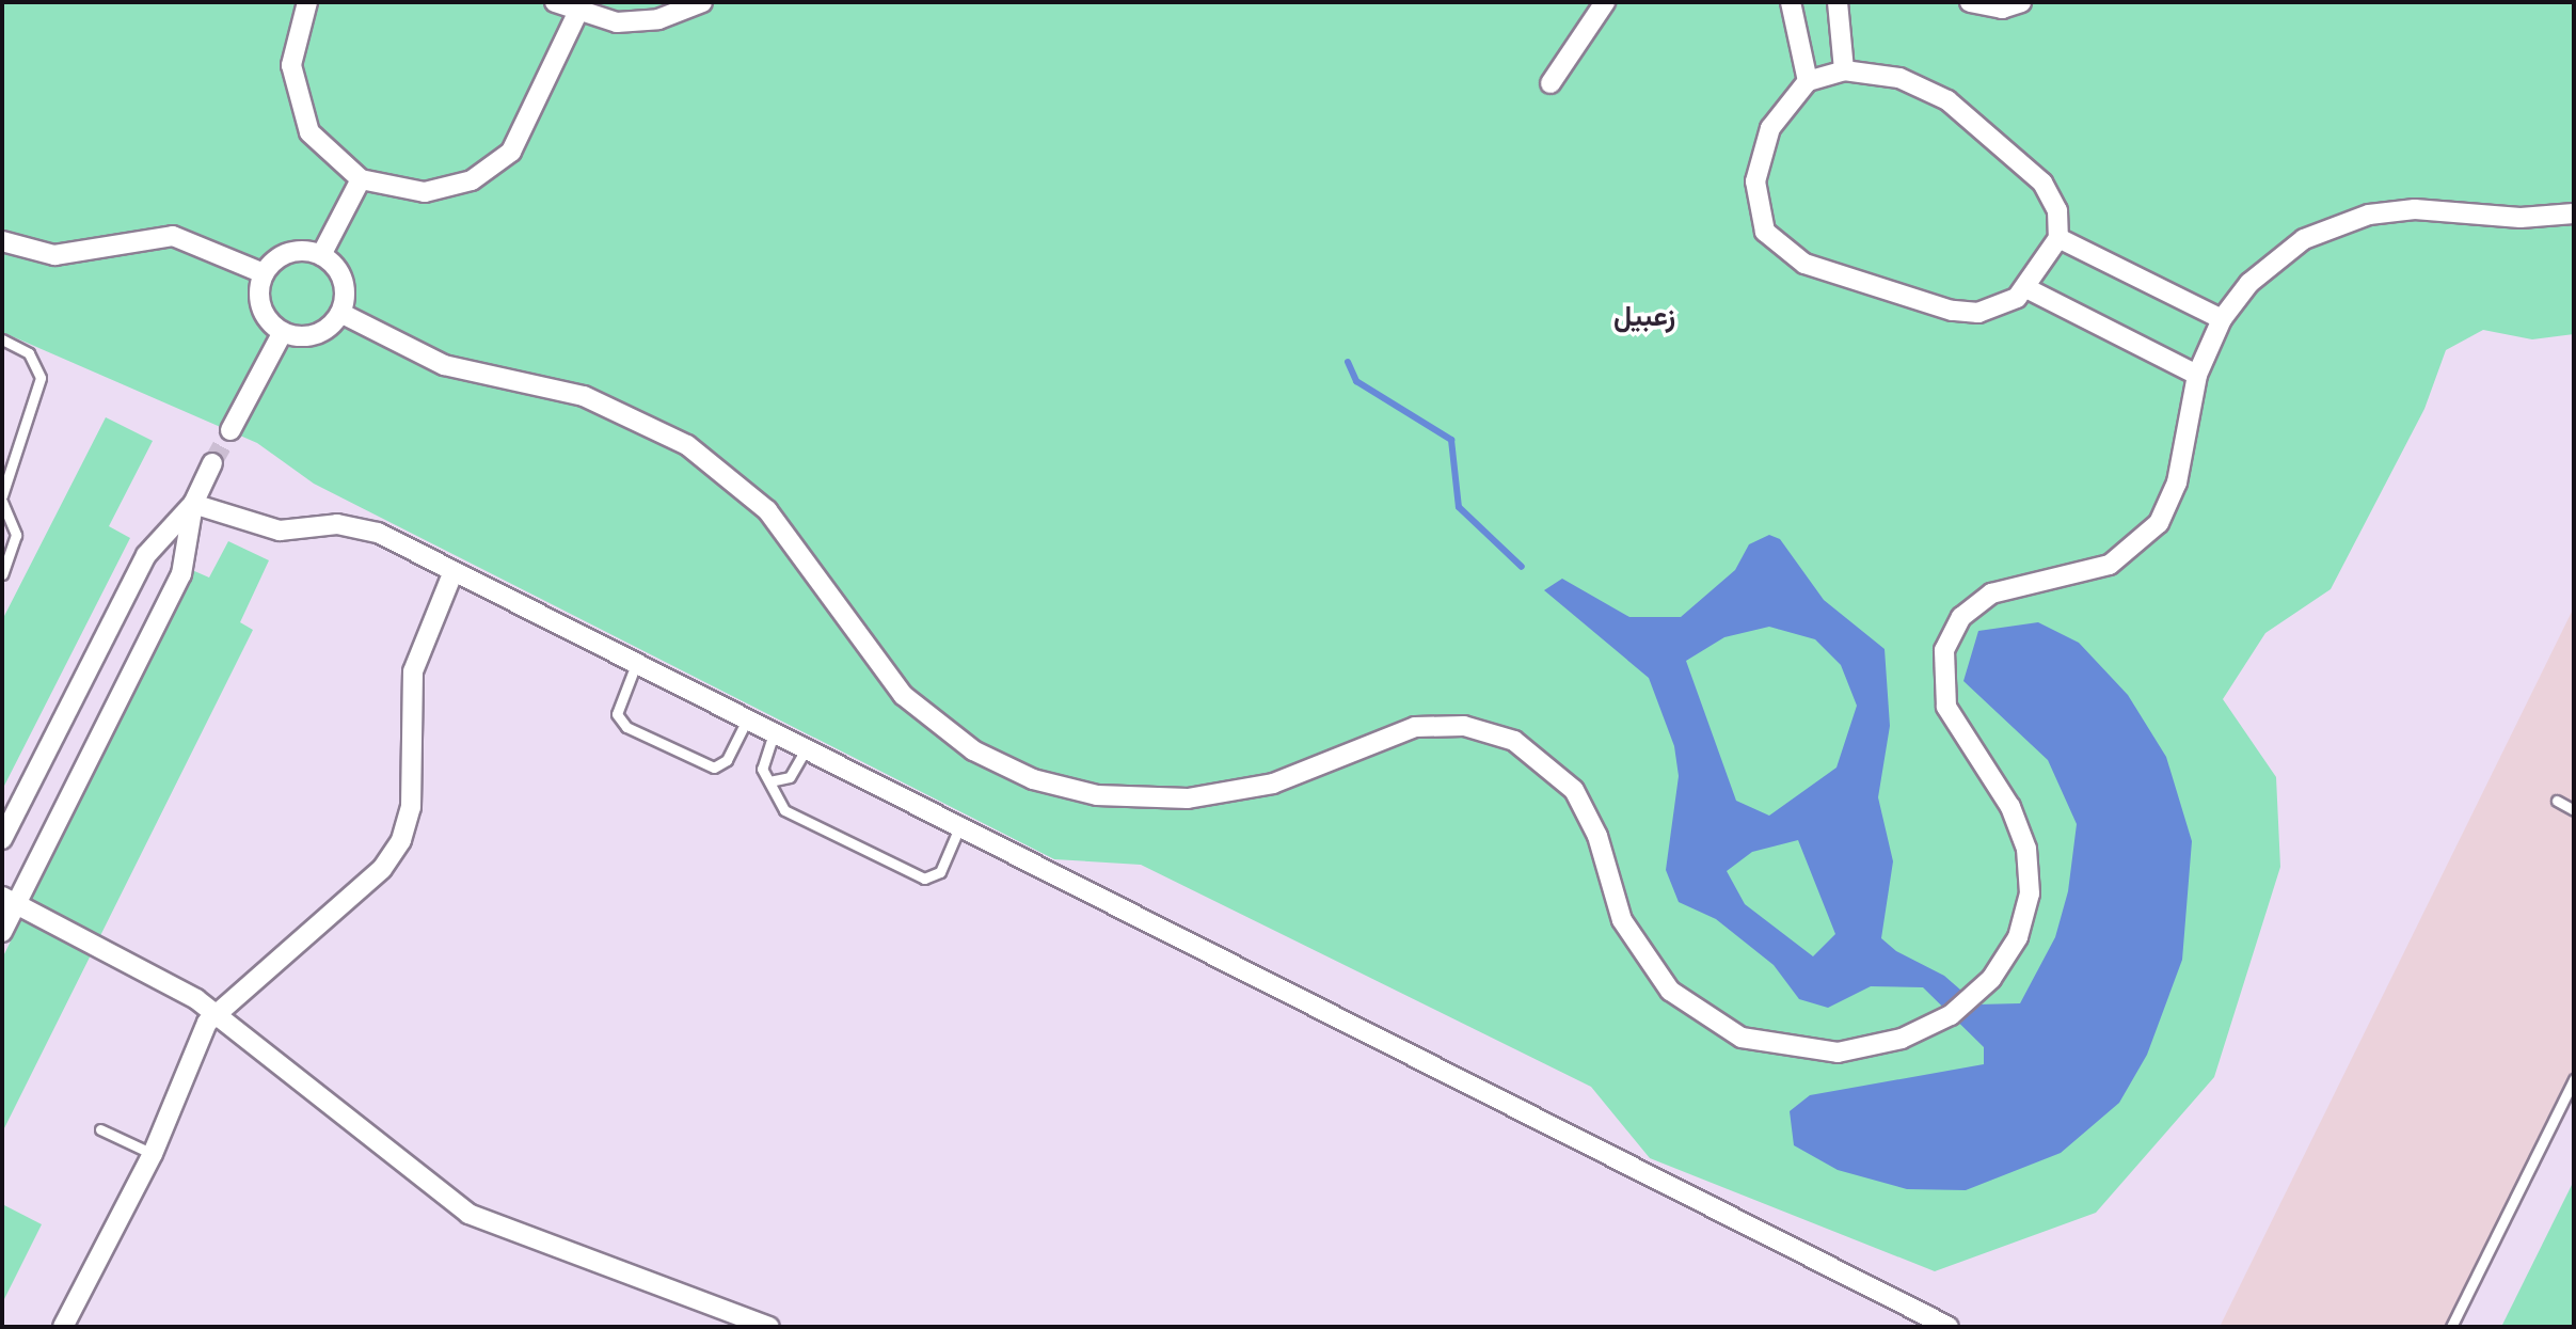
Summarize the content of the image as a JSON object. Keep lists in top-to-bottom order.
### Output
{
  "districts": ["زعبيل"]
}
